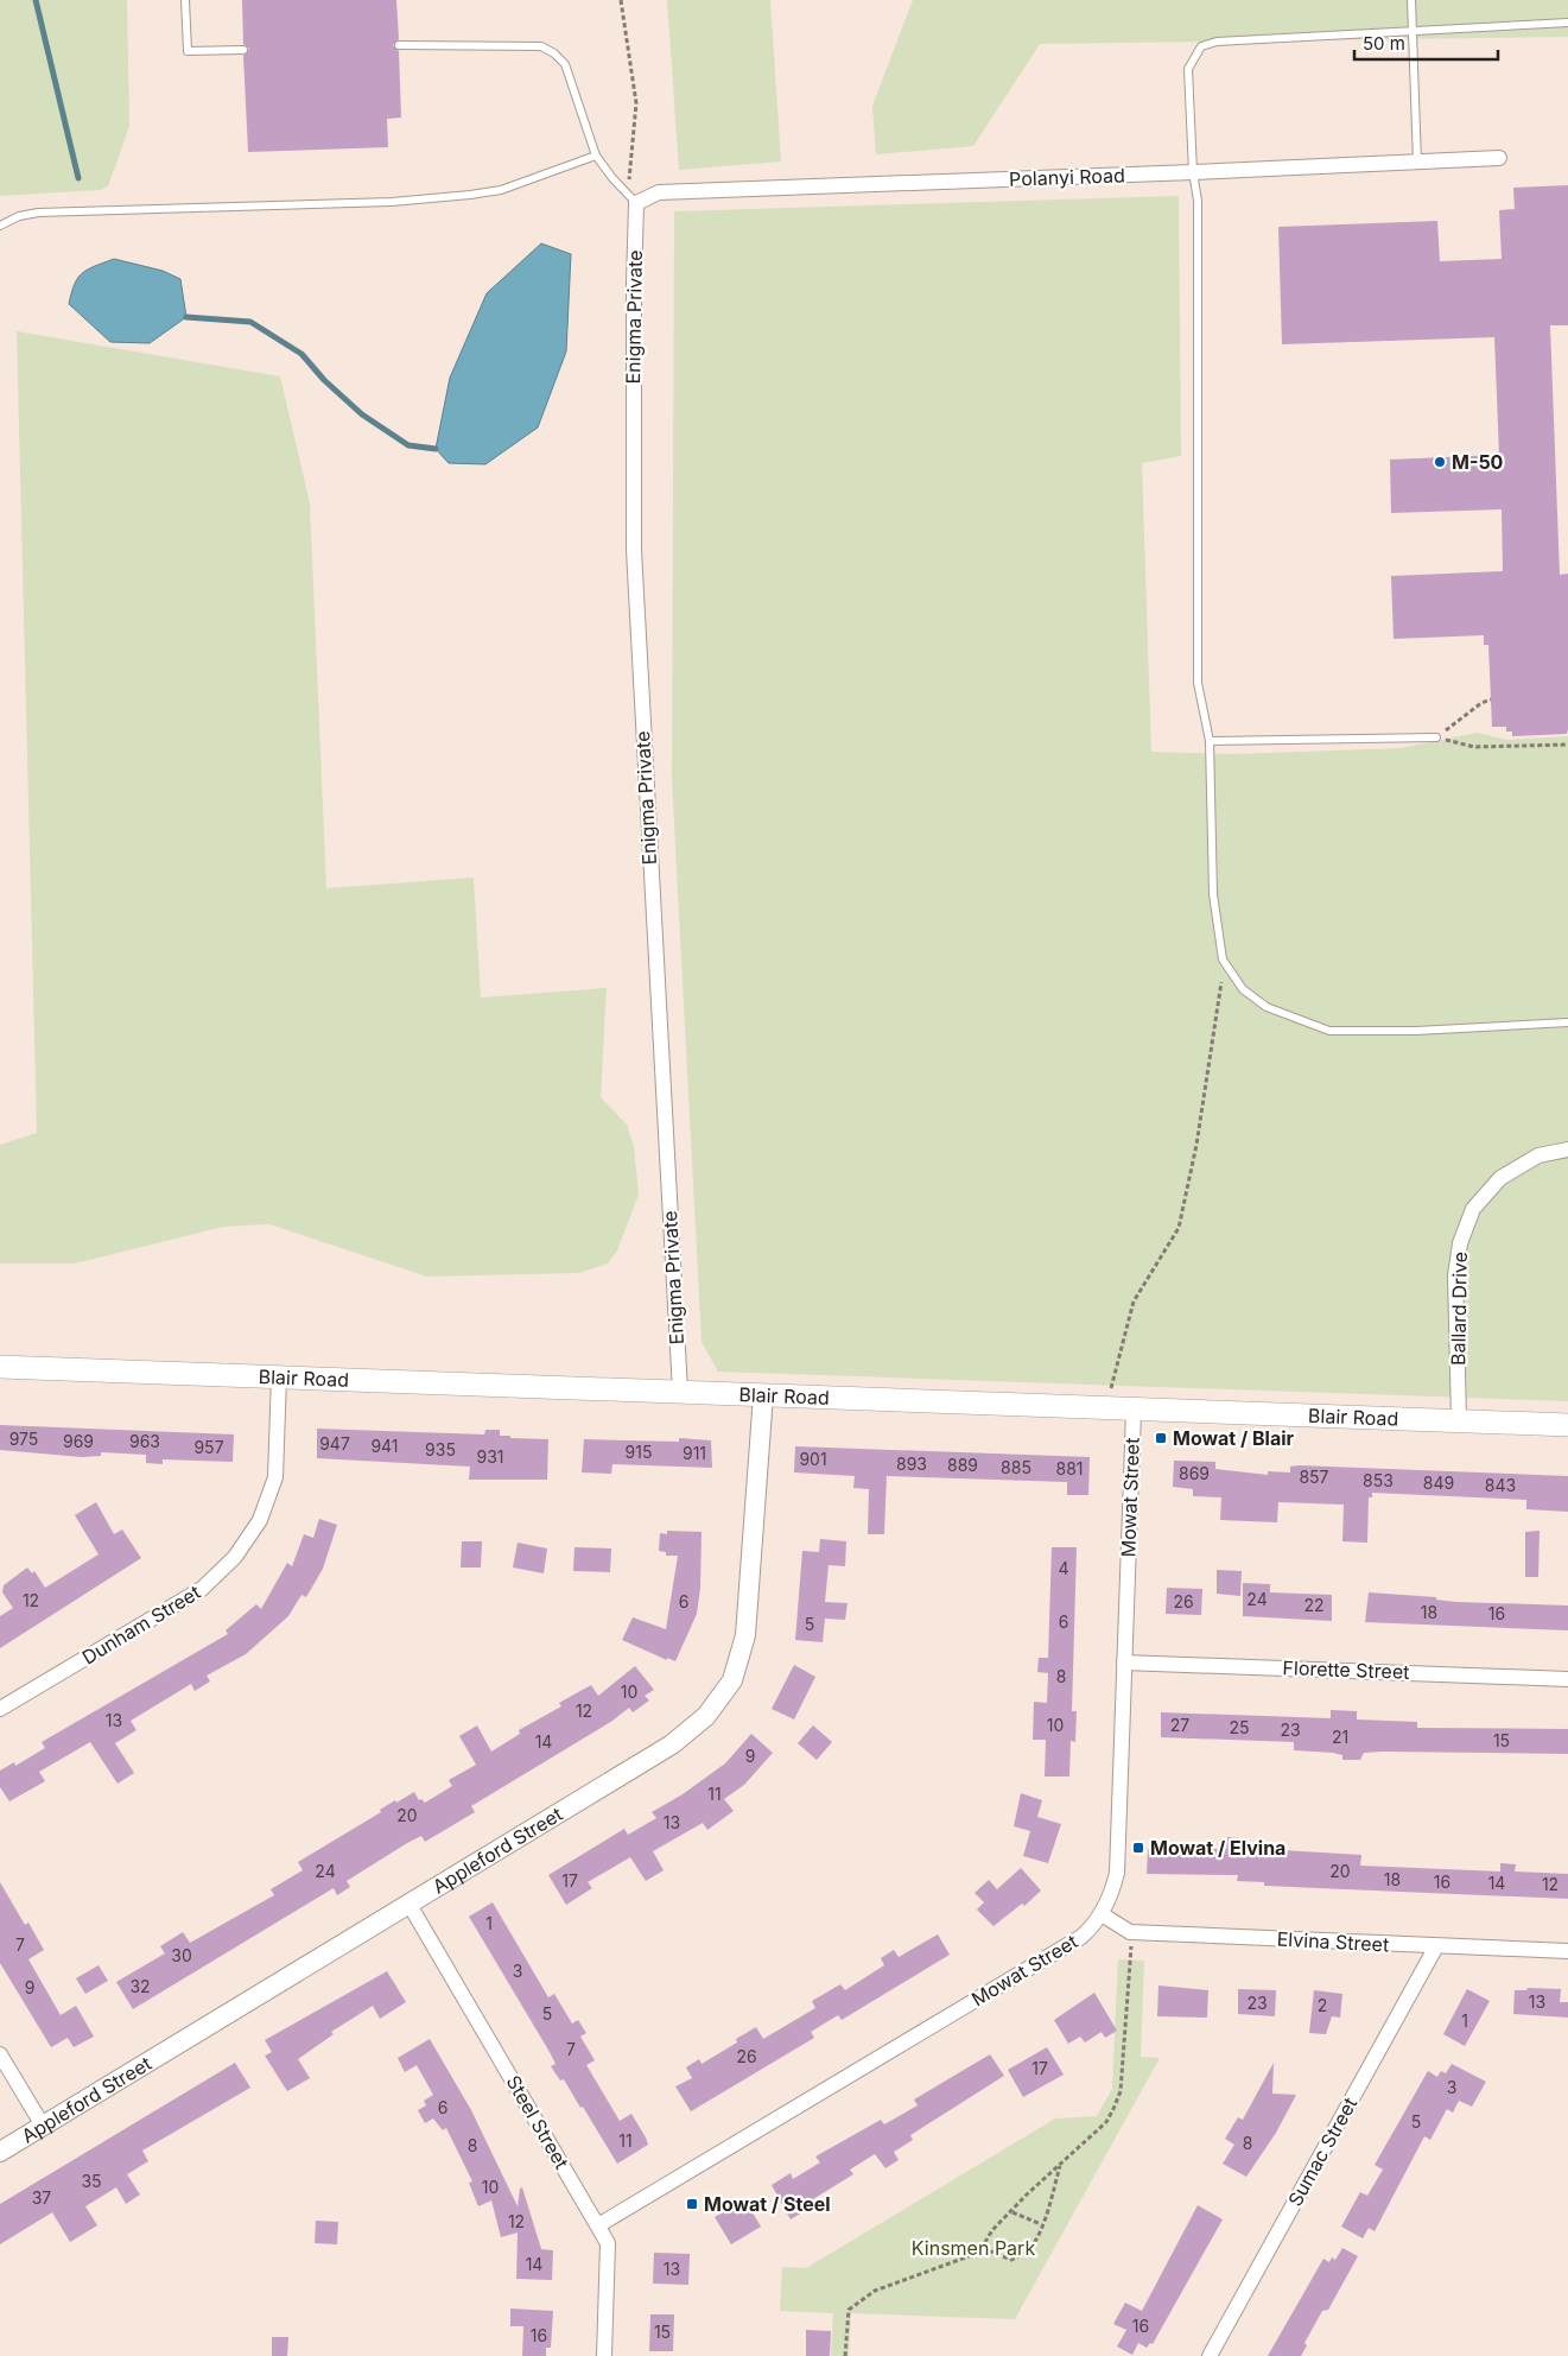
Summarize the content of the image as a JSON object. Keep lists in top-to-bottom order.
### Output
{
  "streets": {
    "main road": ["Blair Road"],
    "street": [
      "Polanyi Road",
      "Enigma Private",
      "Ballard Drive",
      "Mowat Street",
      "Dunham Street",
      "Florette Street",
      "Appleford Street",
      "Elvina Street",
      "Steel Street",
      "Sumac Street"
    ]
  },
  "crossings": [
    ["Polanyi Road", "Enigma Private"],
    ["Enigma Private", "Blair Road"],
    ["Ballard Drive", "Blair Road"],
    ["Blair Road", "Mowat Street"],
    ["Blair Road", "Dunham Street"],
    ["Blair Road", "Appleford Street"],
    ["Mowat Street", "Florette Street"],
    ["Mowat Street", "Elvina Street"],
    ["Mowat Street", "Steel Street"],
    ["Appleford Street", "Steel Street"],
    ["Elvina Street", "Sumac Street"]
  ],
  "parks": ["Kinsmen Park"],
  "places": {
    "other": ["M-50"],
    "transit": ["Mowat / Blair", "Mowat / Elvina", "Mowat / Steel"]
  },
  "house_numbers": [
    "975",
    "969",
    "963",
    "947",
    "941",
    "957",
    "935",
    "915",
    "911",
    "931",
    "901",
    "893",
    "889",
    "885",
    "881",
    "869",
    "857",
    "853",
    "849",
    "843",
    "4",
    "24",
    "12",
    "6",
    "26",
    "22",
    "18",
    "16",
    "6",
    "5",
    "8",
    "10",
    "12",
    "13",
    "10",
    "27",
    "25",
    "23",
    "21",
    "15",
    "14",
    "9",
    "11",
    "20",
    "13",
    "24",
    "20",
    "18",
    "17",
    "16",
    "14",
    "12",
    "1",
    "7",
    "30",
    "3",
    "32",
    "9",
    "13",
    "23",
    "2",
    "5",
    "1",
    "7",
    "26",
    "17",
    "3",
    "6",
    "5",
    "11",
    "8",
    "8",
    "35",
    "10",
    "37",
    "12",
    "14",
    "13",
    "16",
    "15",
    "16"
  ],
  "scale_bar": "50 m"
}
